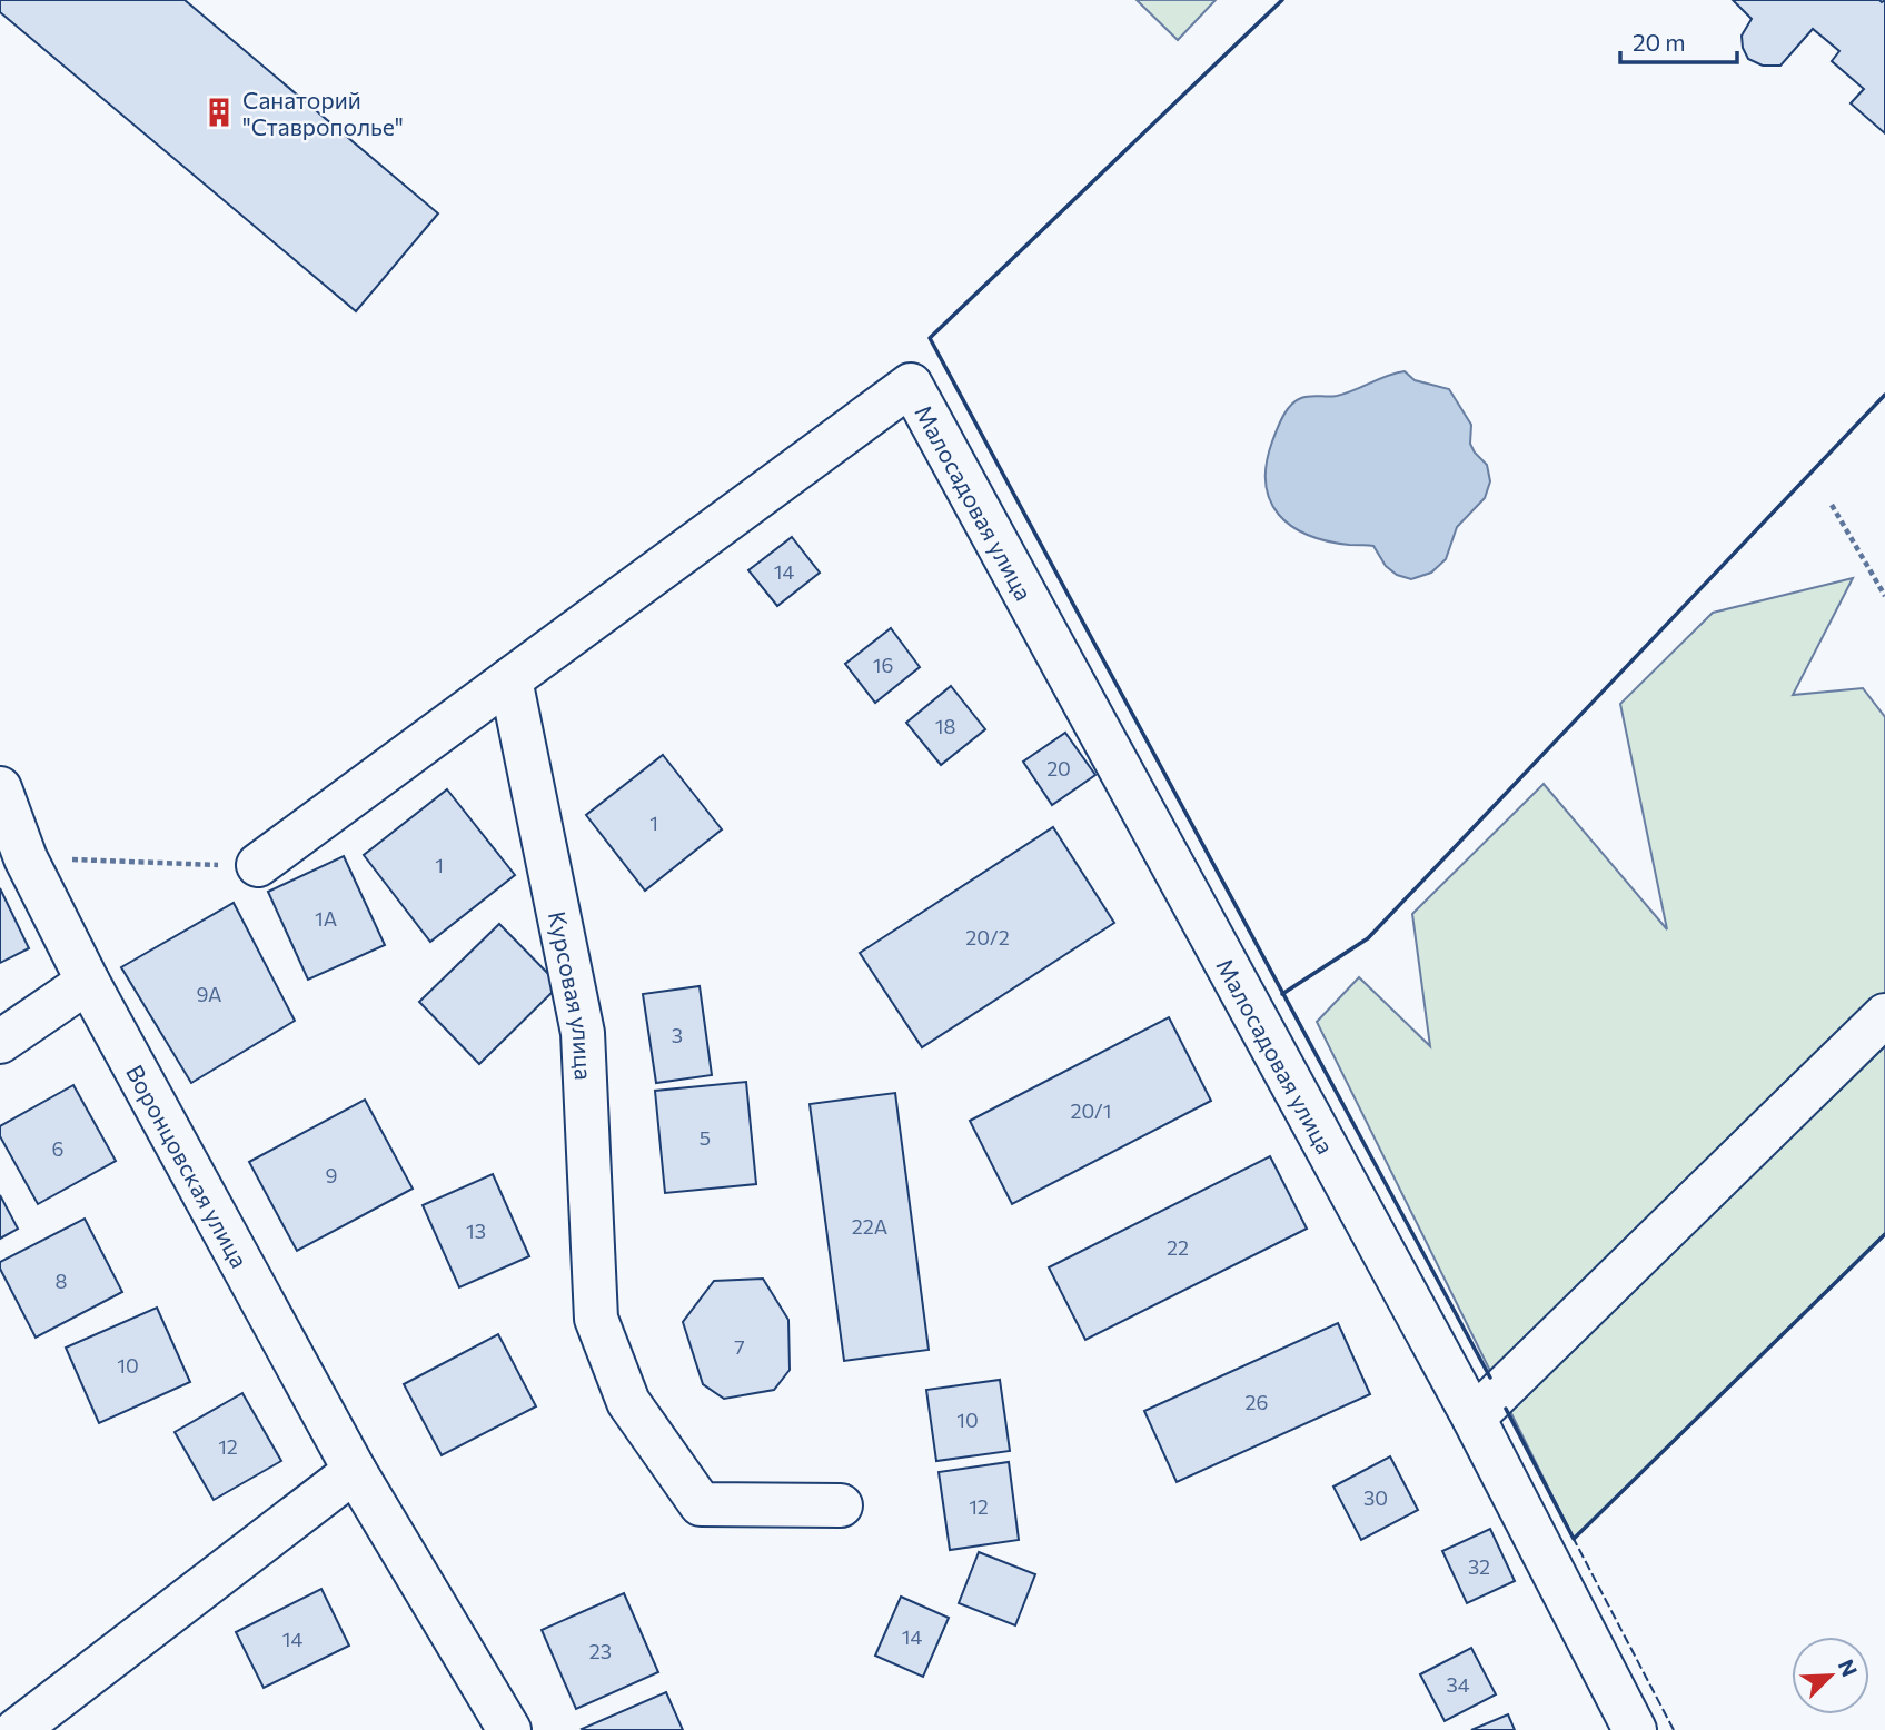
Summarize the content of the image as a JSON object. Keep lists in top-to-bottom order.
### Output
{
  "streets": {
    "street": ["Малосадовая улица", "Курсовая улица", "Воронцовская улица"]
  },
  "crossings": [
    ["Малосадовая улица", "Курсовая улица"]
  ],
  "places": {
    "building": ["Санаторий \"Ставрополье\""]
  },
  "house_numbers": [
    "14",
    "16",
    "18",
    "20",
    "1",
    "1",
    "1А",
    "20/2",
    "9А",
    "3",
    "20/1",
    "5",
    "6",
    "9",
    "22А",
    "13",
    "22",
    "8",
    "7",
    "10",
    "26",
    "10",
    "12",
    "30",
    "12",
    "32",
    "14",
    "14",
    "23",
    "34"
  ],
  "scale_bar": "20 m",
  "north": "top right"
}
